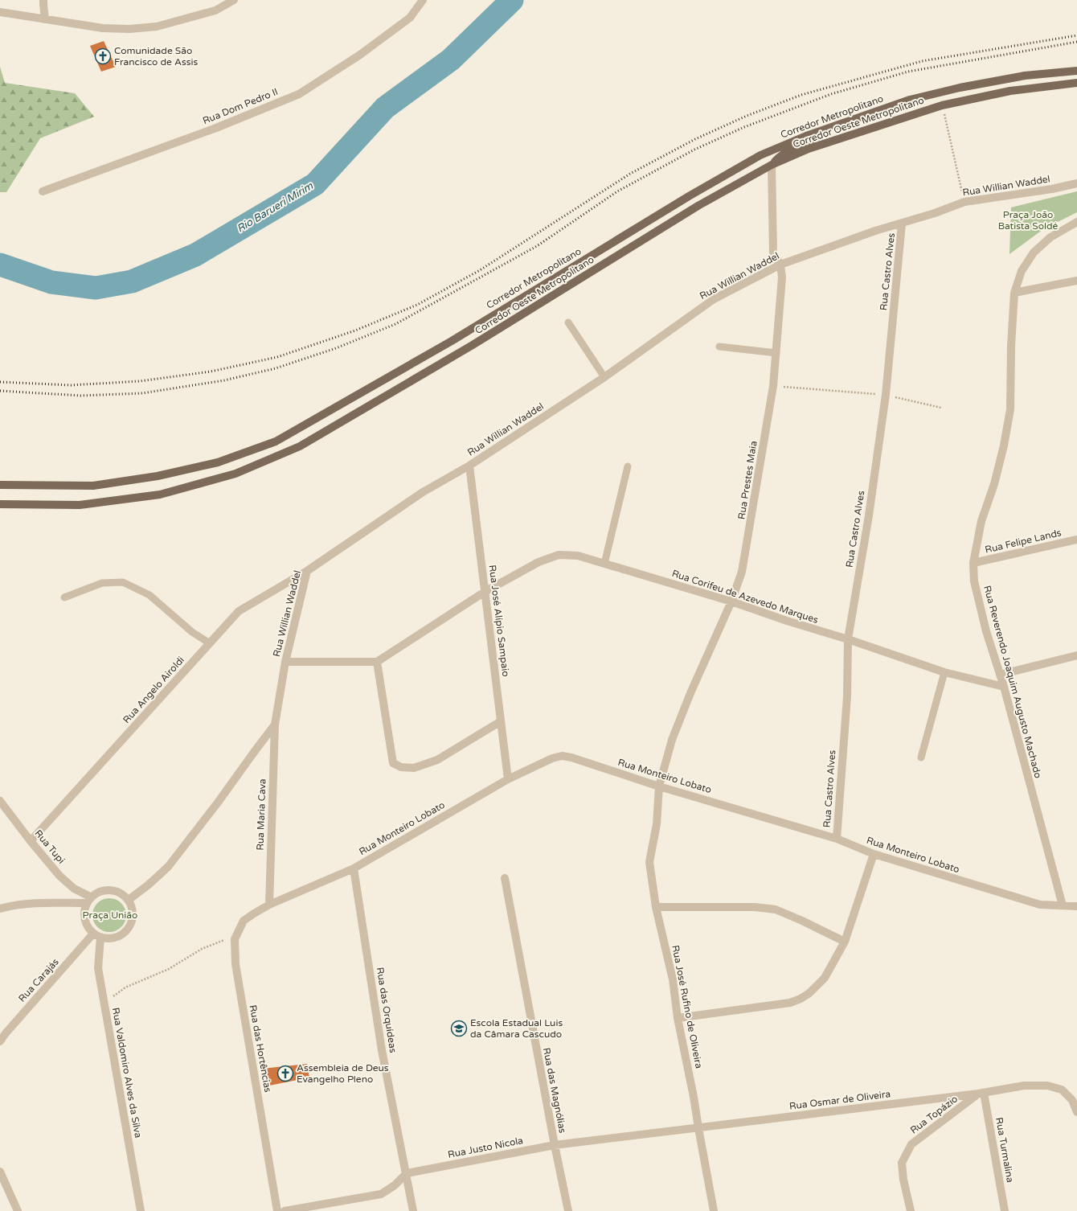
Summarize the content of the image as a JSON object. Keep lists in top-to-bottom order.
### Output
{
  "streets": {
    "main road": ["Corredor Metropolitano", "Corredor Oeste Metropolitano"],
    "street": [
      "Rua Dom Pedro II",
      "Rua Willian Waddel",
      "Rua Castro Alves",
      "Rua Prestes Maia",
      "Rua Felipe Lands",
      "Rua Corifeu de Azevedo Marques",
      "Rua José Alípio Sampaio",
      "Rua Reverendo Joaquim Augusto Machado",
      "Rua Angelo Airoldi",
      "Rua Monteiro Lobato",
      "Rua Maria Cava",
      "Rua Tupi",
      "Rua Carajás",
      "Rua José Rufino de Oliveira",
      "Rua das Orquídeas",
      "Rua das Hortências",
      "Rua Valdomiro Alves da Silva",
      "Rua das Magnólias",
      "Rua Osmar de Oliveira",
      "Rua Topázio",
      "Rua Justo Nicola",
      "Rua Turmalina"
    ]
  },
  "crossings": [
    ["Corredor Oeste Metropolitano", "Rua Prestes Maia"],
    ["Rua Willian Waddel", "Rua Castro Alves"],
    ["Rua Willian Waddel", "Rua Prestes Maia"],
    ["Rua Willian Waddel", "Rua José Alípio Sampaio"],
    ["Rua Willian Waddel", "Rua Angelo Airoldi"],
    ["Rua Willian Waddel", "Rua Maria Cava"],
    ["Rua Willian Waddel", "Rua Tupi"],
    ["Rua Willian Waddel", "Rua Carajás"],
    ["Rua Willian Waddel", "Rua Valdomiro Alves da Silva"],
    ["Rua Castro Alves", "Rua Corifeu de Azevedo Marques"],
    ["Rua Castro Alves", "Rua Monteiro Lobato"],
    ["Rua Prestes Maia", "Rua Corifeu de Azevedo Marques"],
    ["Rua Prestes Maia", "Rua Monteiro Lobato"],
    ["Rua Prestes Maia", "Rua José Rufino de Oliveira"],
    ["Rua Felipe Lands", "Rua Reverendo Joaquim Augusto Machado"],
    ["Rua Corifeu de Azevedo Marques", "Rua José Alípio Sampaio"],
    ["Rua Corifeu de Azevedo Marques", "Rua Reverendo Joaquim Augusto Machado"],
    ["Rua José Alípio Sampaio", "Rua Monteiro Lobato"],
    ["Rua Reverendo Joaquim Augusto Machado", "Rua Monteiro Lobato"],
    ["Rua Angelo Airoldi", "Rua Tupi"],
    ["Rua Monteiro Lobato", "Rua Maria Cava"],
    ["Rua Monteiro Lobato", "Rua José Rufino de Oliveira"],
    ["Rua Monteiro Lobato", "Rua das Orquídeas"],
    ["Rua Monteiro Lobato", "Rua das Hortências"],
    ["Rua Maria Cava", "Rua das Hortências"],
    ["Rua Tupi", "Rua Carajás"],
    ["Rua Tupi", "Rua Valdomiro Alves da Silva"],
    ["Rua Carajás", "Rua Valdomiro Alves da Silva"],
    ["Rua José Rufino de Oliveira", "Rua Osmar de Oliveira"],
    ["Rua José Rufino de Oliveira", "Rua Justo Nicola"],
    ["Rua das Orquídeas", "Rua Justo Nicola"],
    ["Rua das Magnólias", "Rua Justo Nicola"],
    ["Rua Osmar de Oliveira", "Rua Topázio"],
    ["Rua Osmar de Oliveira", "Rua Justo Nicola"],
    ["Rua Osmar de Oliveira", "Rua Turmalina"],
    ["Rua Topázio", "Rua Turmalina"]
  ],
  "water": ["Rio Barueri Mirim"],
  "parks": ["Praça João Batista Soldé", "Praça União"],
  "places": {
    "church": ["Comunidade São Francisco de Assis", "Assembleia de Deus Evangelho Pleno"],
    "school or university": ["Escola Estadual Luis da Câmara Cascudo"]
  }
}
